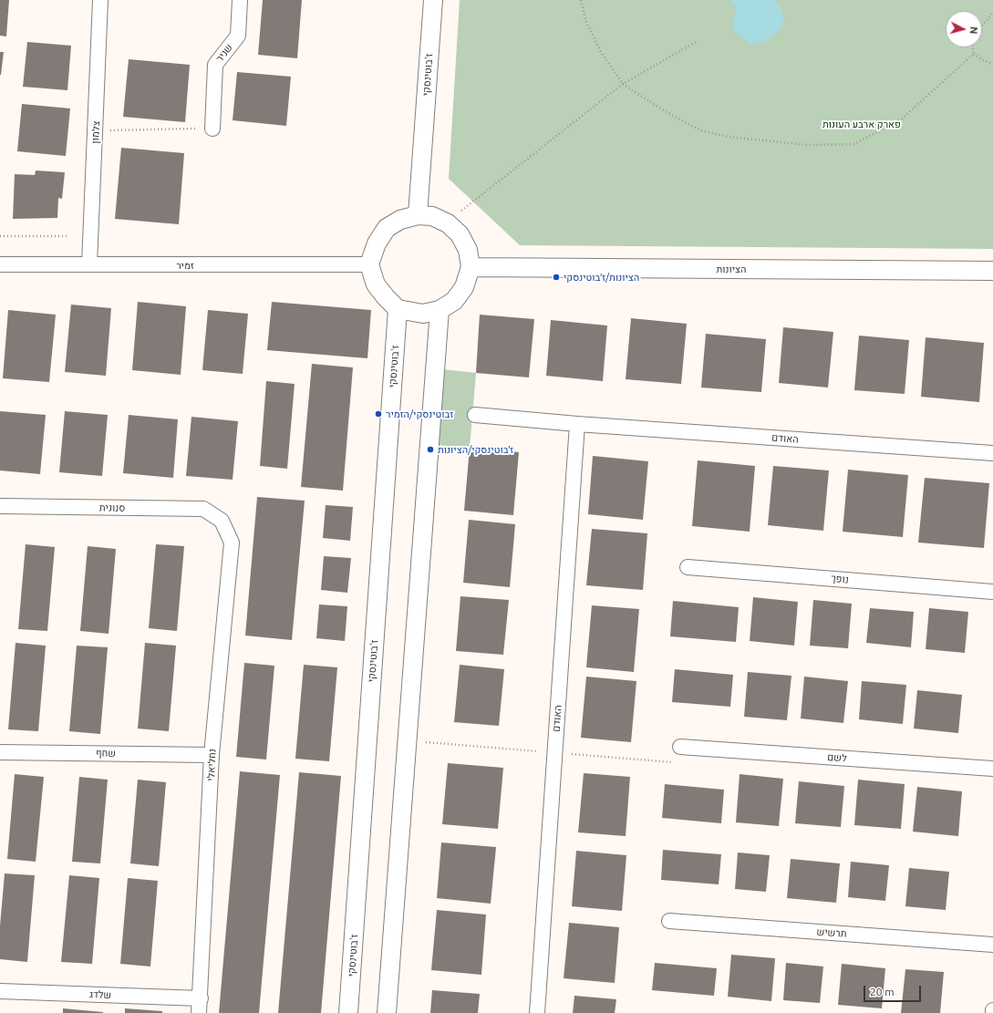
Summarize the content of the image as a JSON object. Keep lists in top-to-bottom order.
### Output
{
  "streets": {
    "street": [
      "שניר",
      "ז'בוטינסקי",
      "צלמון",
      "זמיר",
      "הציונות",
      "האודם",
      "סנונית",
      "נופך",
      "שחף",
      "לשם",
      "נחליאלי",
      "תרשיש",
      "שלדג"
    ]
  },
  "crossings": [
    ["ז'בוטינסקי", "זמיר"],
    ["ז'בוטינסקי", "הציונות"],
    ["צלמון", "זמיר"],
    ["זמיר", "הציונות"],
    ["סנונית", "נחליאלי"],
    ["שחף", "נחליאלי"],
    ["נחליאלי", "שלדג"]
  ],
  "parks": ["פארק ארבע העונות"],
  "places": ["הציונות/ז׳בוטינסקי", "זבוטינסקי/הזמיר", "ז׳בוטינסקי/הציונות"],
  "scale_bar": "20 m",
  "north": "right"
}
